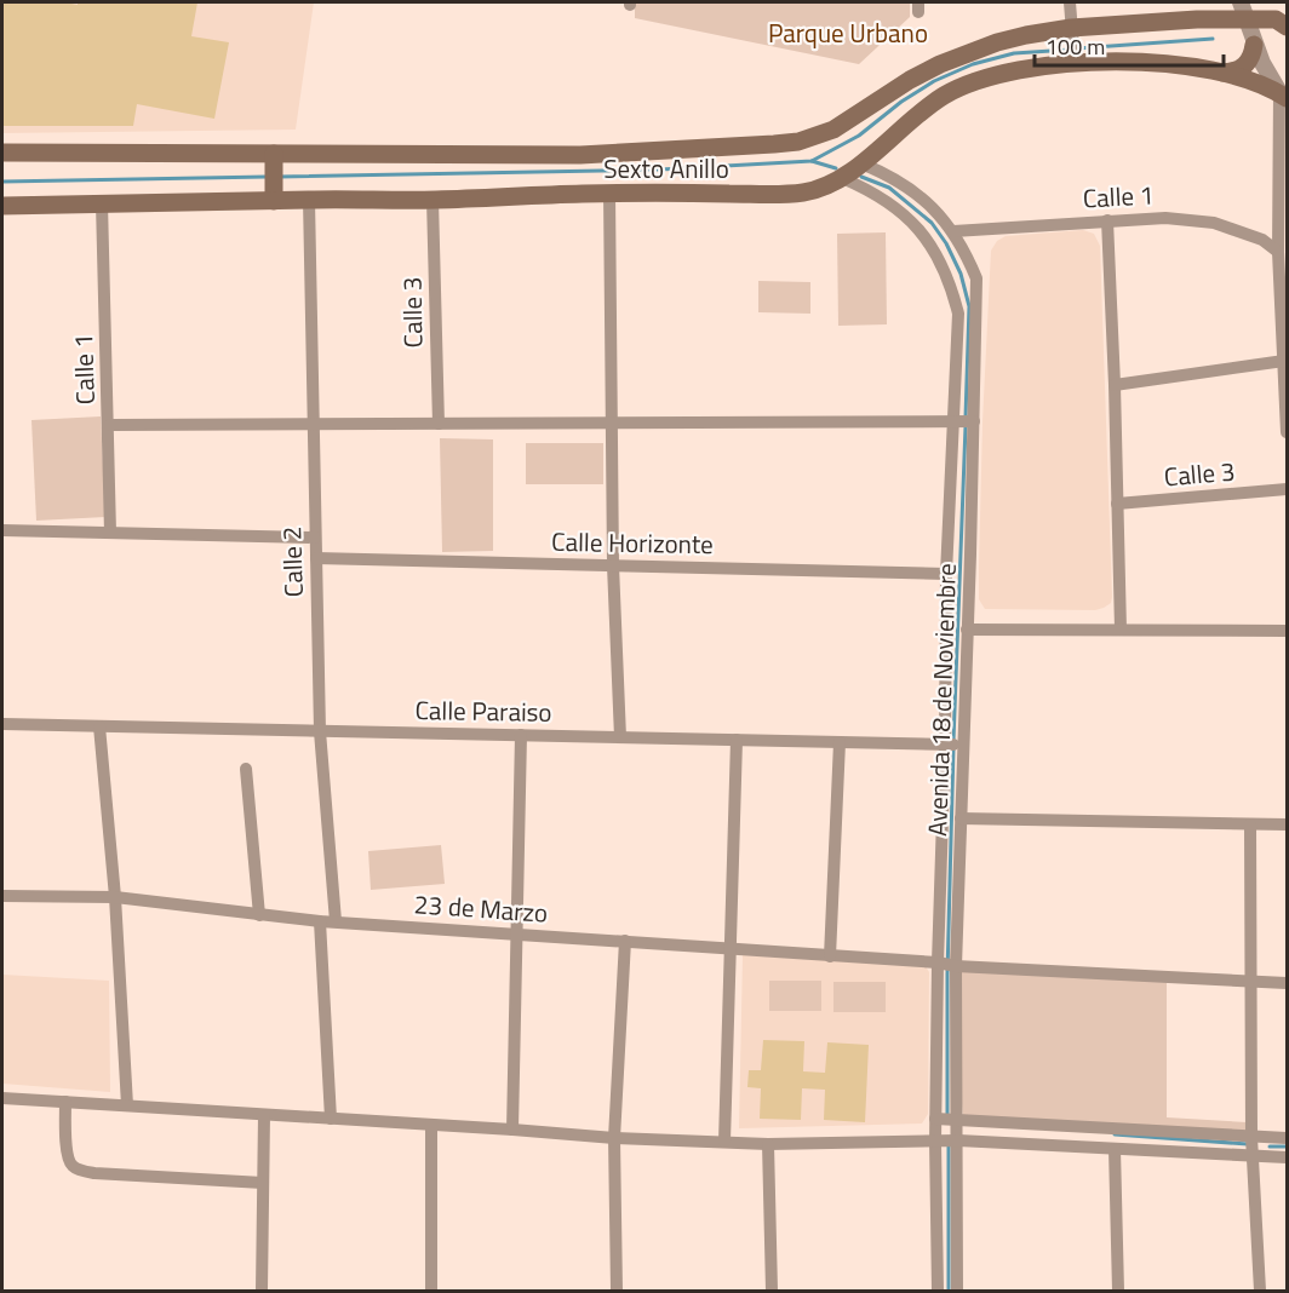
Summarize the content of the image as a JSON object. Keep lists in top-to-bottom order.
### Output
{
  "streets": {
    "main road": ["Sexto Anillo"],
    "street": [
      "Calle 1",
      "Calle 3",
      "Calle Horizonte",
      "Calle 2",
      "Avenida 18 de Noviembre",
      "Calle Paraiso",
      "23 de Marzo"
    ]
  },
  "crossings": [
    ["Sexto Anillo", "Calle 1"],
    ["Sexto Anillo", "Calle 3"],
    ["Sexto Anillo", "Calle 2"],
    ["Sexto Anillo", "Avenida 18 de Noviembre"],
    ["Calle 1", "Avenida 18 de Noviembre"],
    ["Calle Horizonte", "Calle 2"],
    ["Calle Horizonte", "Avenida 18 de Noviembre"],
    ["Calle 2", "Calle Paraiso"],
    ["Calle 2", "23 de Marzo"],
    ["Avenida 18 de Noviembre", "Calle Paraiso"],
    ["Avenida 18 de Noviembre", "23 de Marzo"]
  ],
  "parks": ["Parque Urbano"],
  "scale_bar": "100 m"
}
